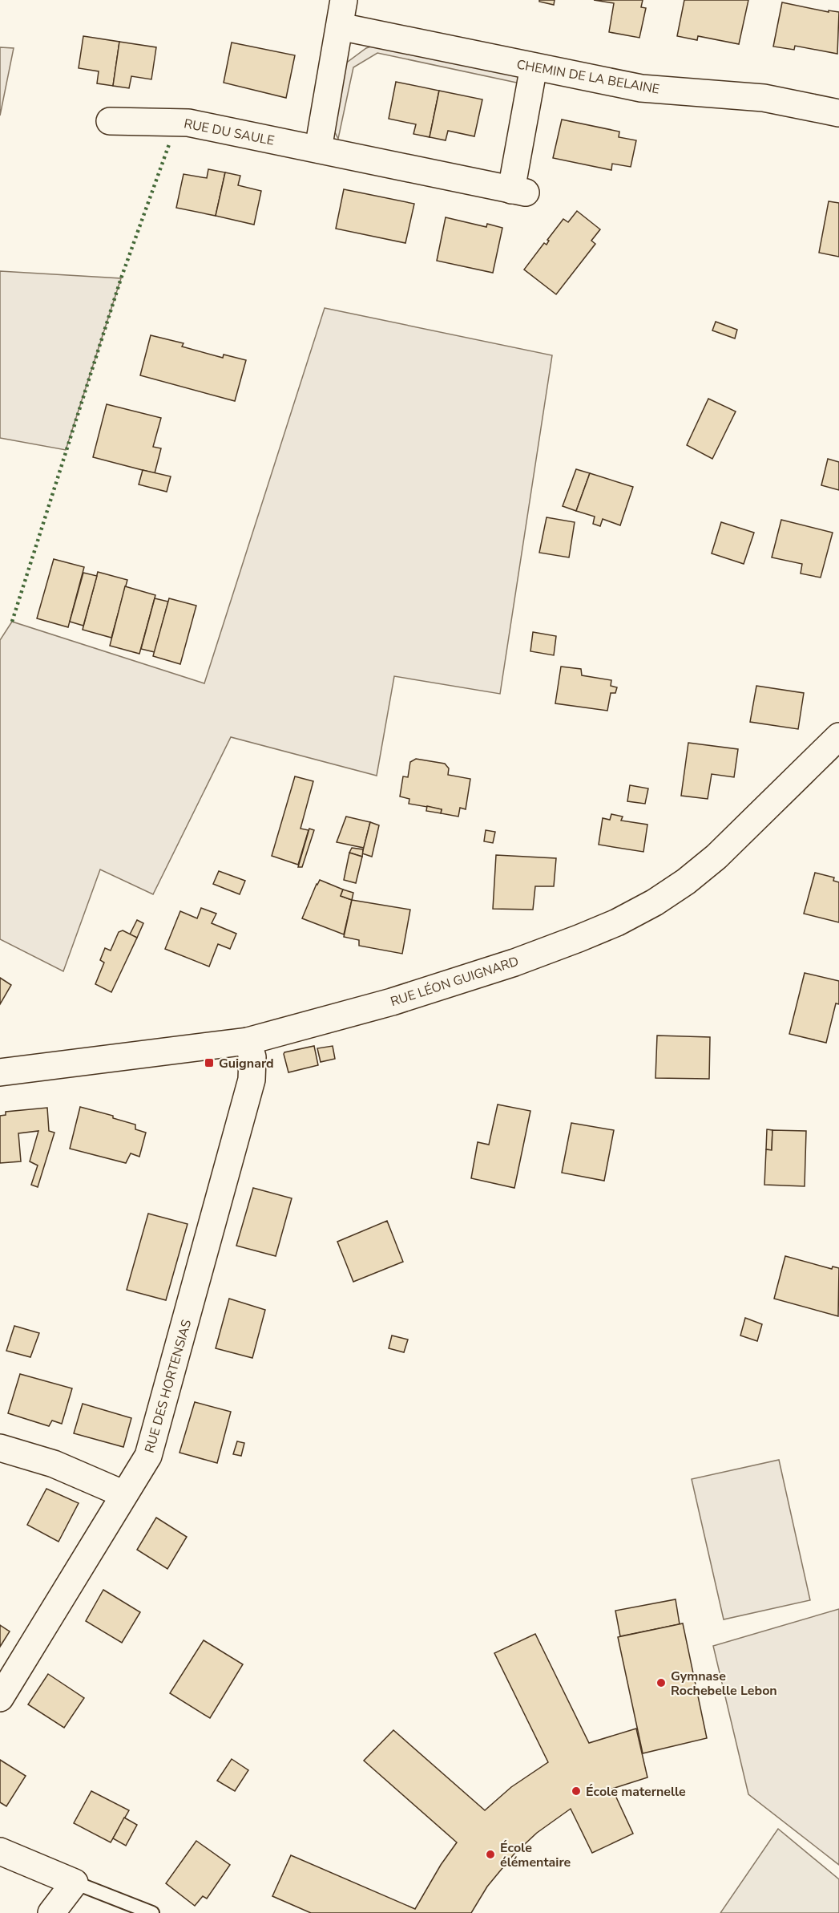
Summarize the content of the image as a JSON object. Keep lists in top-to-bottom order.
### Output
{
  "streets": {
    "street": [
      "CHEMIN DE LA BELAINE",
      "RUE DU SAULE",
      "RUE LÉON GUIGNARD",
      "RUE DES HORTENSIAS"
    ]
  },
  "crossings": [
    ["CHEMIN DE LA BELAINE", "RUE DU SAULE"],
    ["RUE LÉON GUIGNARD", "RUE DES HORTENSIAS"]
  ],
  "places": {
    "transit": ["Guignard"],
    "other": ["Gymnase Rochebelle Lebon", "École maternelle", "École élémentaire"]
  }
}
